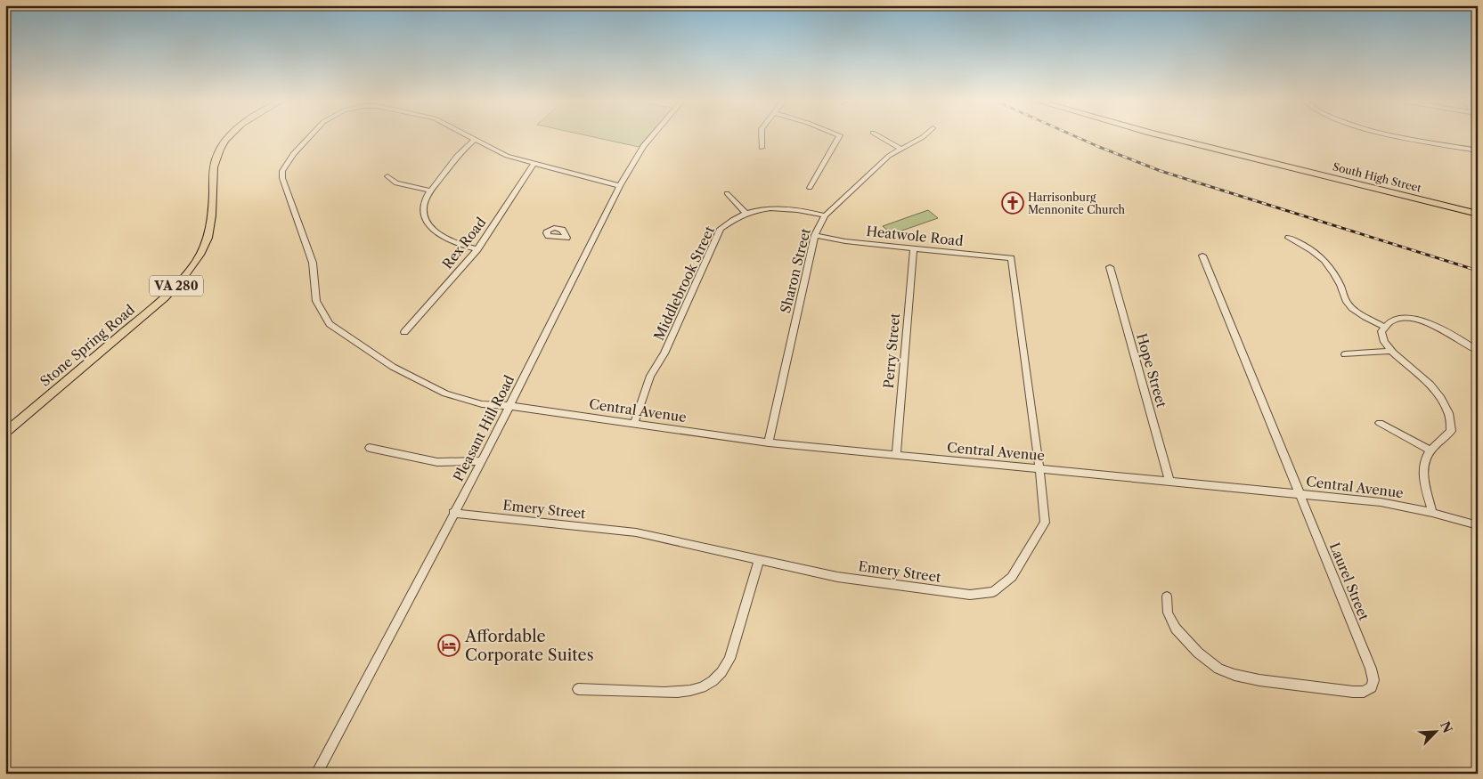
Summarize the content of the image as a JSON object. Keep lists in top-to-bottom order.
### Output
{
  "streets": {
    "main road": ["South High Street", "VA 280", "Stone Spring Road"],
    "street": [
      "Heatwole Road",
      "Rex Road",
      "Sharon Street",
      "Middlebrook Street",
      "Perry Street",
      "Hope Street",
      "Central Avenue",
      "Pleasant Hill Road",
      "Emery Street",
      "Laurel Street"
    ]
  },
  "crossings": [
    ["Heatwole Road", "Sharon Street"],
    ["Heatwole Road", "Perry Street"],
    ["Heatwole Road", "Emery Street"],
    ["Rex Road", "Central Avenue"],
    ["Sharon Street", "Middlebrook Street"],
    ["Sharon Street", "Central Avenue"],
    ["Middlebrook Street", "Central Avenue"],
    ["Perry Street", "Central Avenue"],
    ["Hope Street", "Central Avenue"],
    ["Central Avenue", "Pleasant Hill Road"],
    ["Central Avenue", "Emery Street"],
    ["Central Avenue", "Laurel Street"],
    ["Pleasant Hill Road", "Emery Street"]
  ],
  "places": {
    "church": ["Harrisonburg Mennonite Church"],
    "hotel": ["Affordable Corporate Suites"]
  },
  "north": "top right"
}
